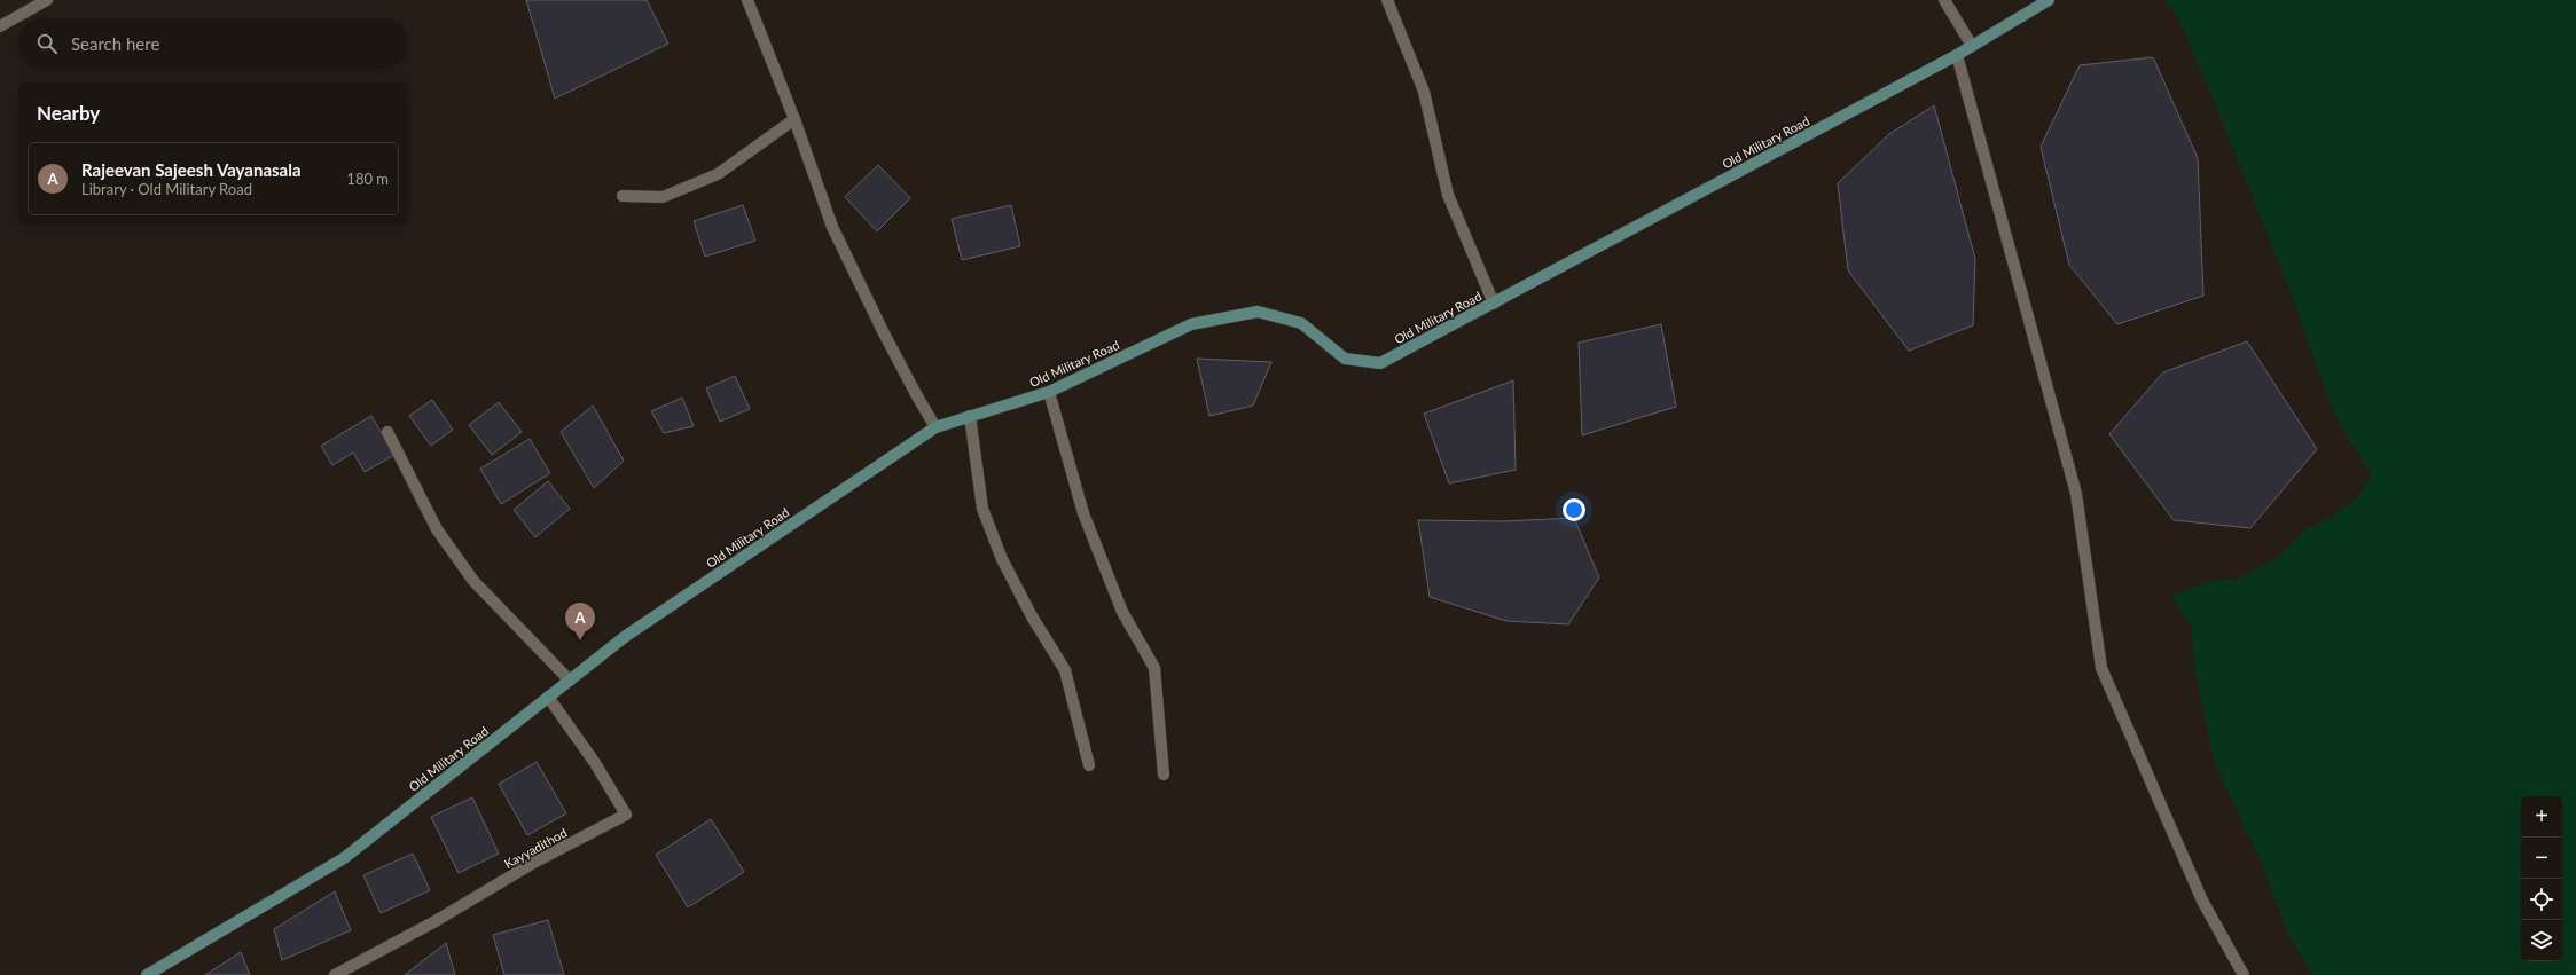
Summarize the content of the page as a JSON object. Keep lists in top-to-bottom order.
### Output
{
  "streets": {
    "main road": ["Old Military Road"],
    "street": ["Kayyadithod"]
  },
  "crossings": [
    ["Old Military Road", "Kayyadithod"]
  ],
  "page": {
    "search": "Search here",
    "heading": "Nearby",
    "list": [
      {
        "mark": "A",
        "name": "Rajeevan Sajeesh Vayanasala",
        "note": "Library · Old Military Road",
        "value": "180 m"
      }
    ],
    "pins": "A",
    "map_buttons": ["+", "−"]
  }
}
